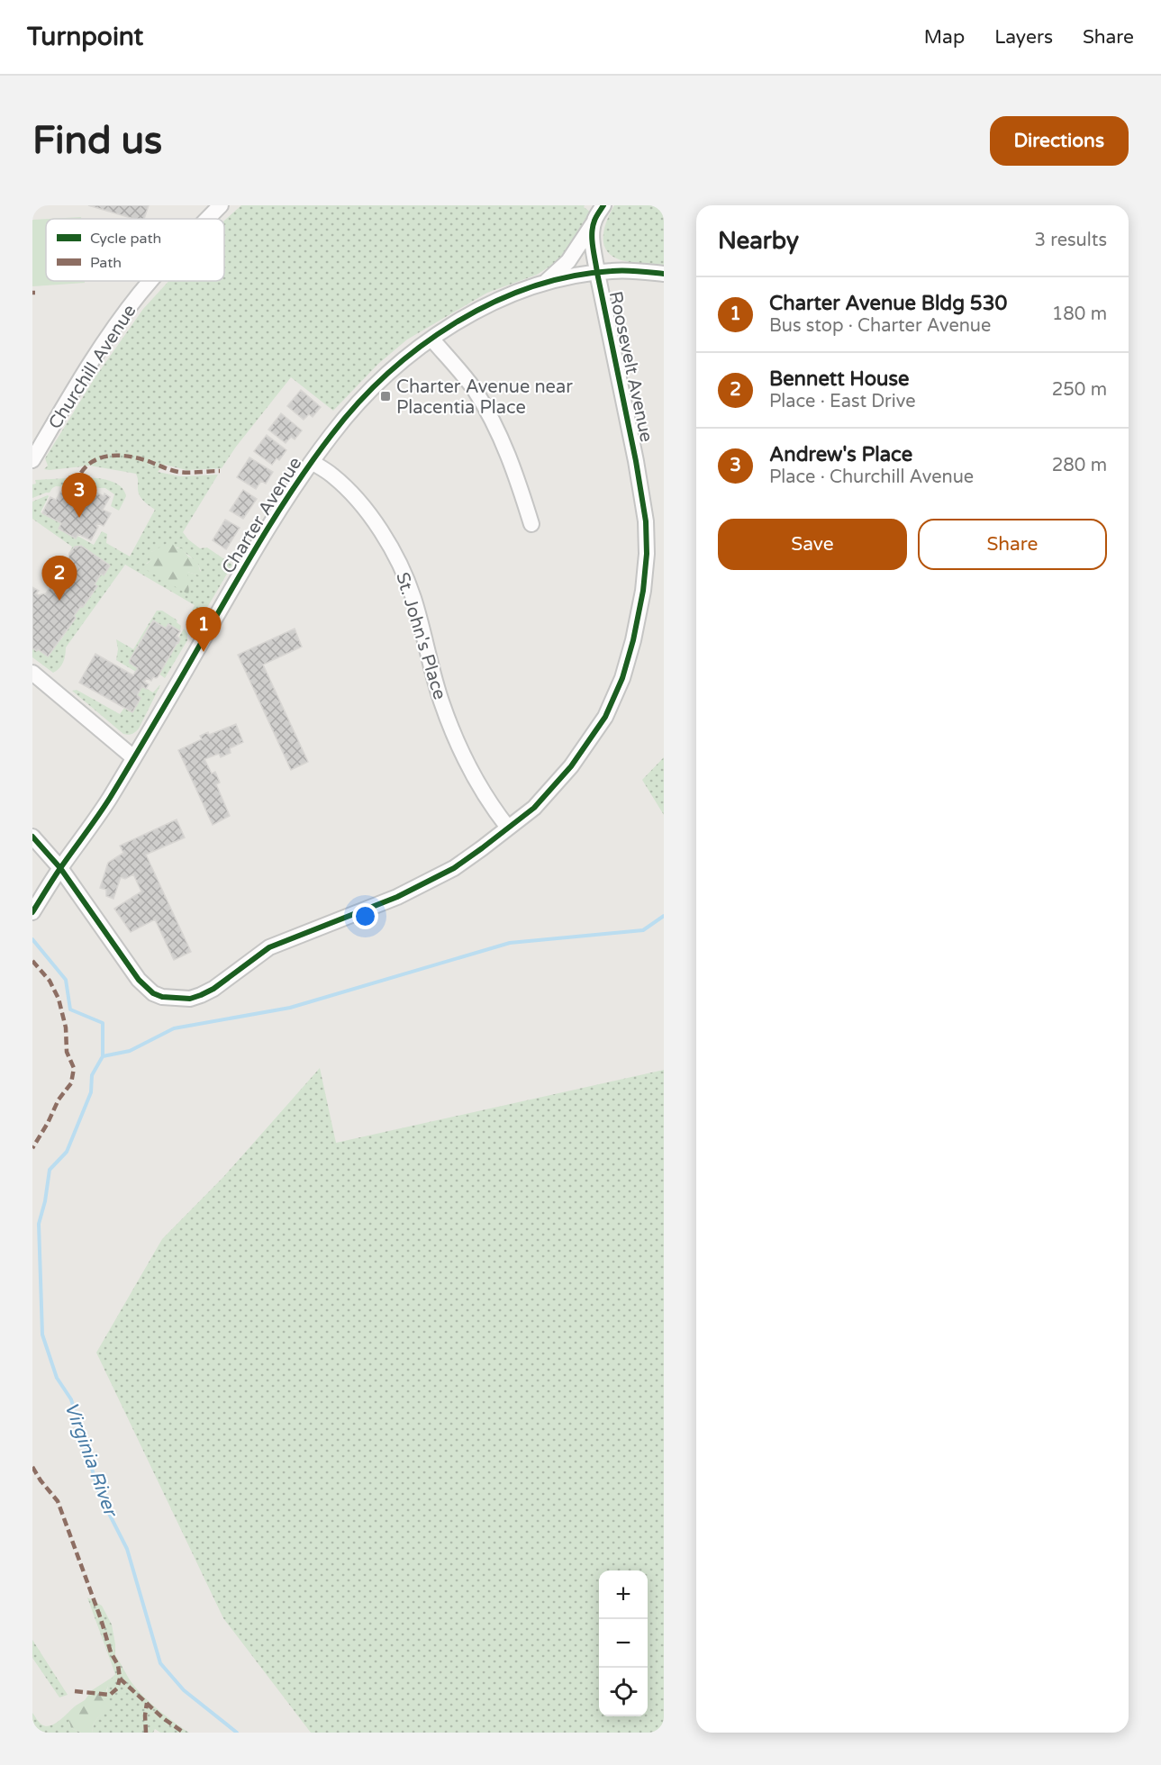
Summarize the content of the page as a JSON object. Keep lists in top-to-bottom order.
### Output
{
  "streets": {
    "street": [
      "Churchill Avenue",
      "Roosevelt Avenue",
      "Charter Avenue",
      "St. John's Place"
    ]
  },
  "crossings": [
    ["Roosevelt Avenue", "Charter Avenue"],
    ["Roosevelt Avenue", "St. John's Place"],
    ["Charter Avenue", "St. John's Place"]
  ],
  "water": ["Virginia River"],
  "places": {
    "transit": ["Charter Avenue near Placentia Place"]
  },
  "legend": ["Cycle path", "Path"],
  "page": {
    "header": "Turnpoint",
    "nav": ["Map", "Layers", "Share"],
    "buttons": [
      "Directions",
      ["Save", "Share"]
    ],
    "title": "Find us",
    "heading": ["Nearby", "3 results"],
    "list": [
      {
        "mark": "1",
        "name": "Charter Avenue Bldg 530",
        "note": "Bus stop · Charter Avenue",
        "value": "180 m"
      },
      {
        "mark": "2",
        "name": "Bennett House",
        "note": "Place · East Drive",
        "value": "250 m"
      },
      {
        "mark": "3",
        "name": "Andrew's Place",
        "note": "Place · Churchill Avenue",
        "value": "280 m"
      }
    ],
    "pins": ["3", "2", "1"],
    "map_buttons": ["+", "−"]
  }
}
